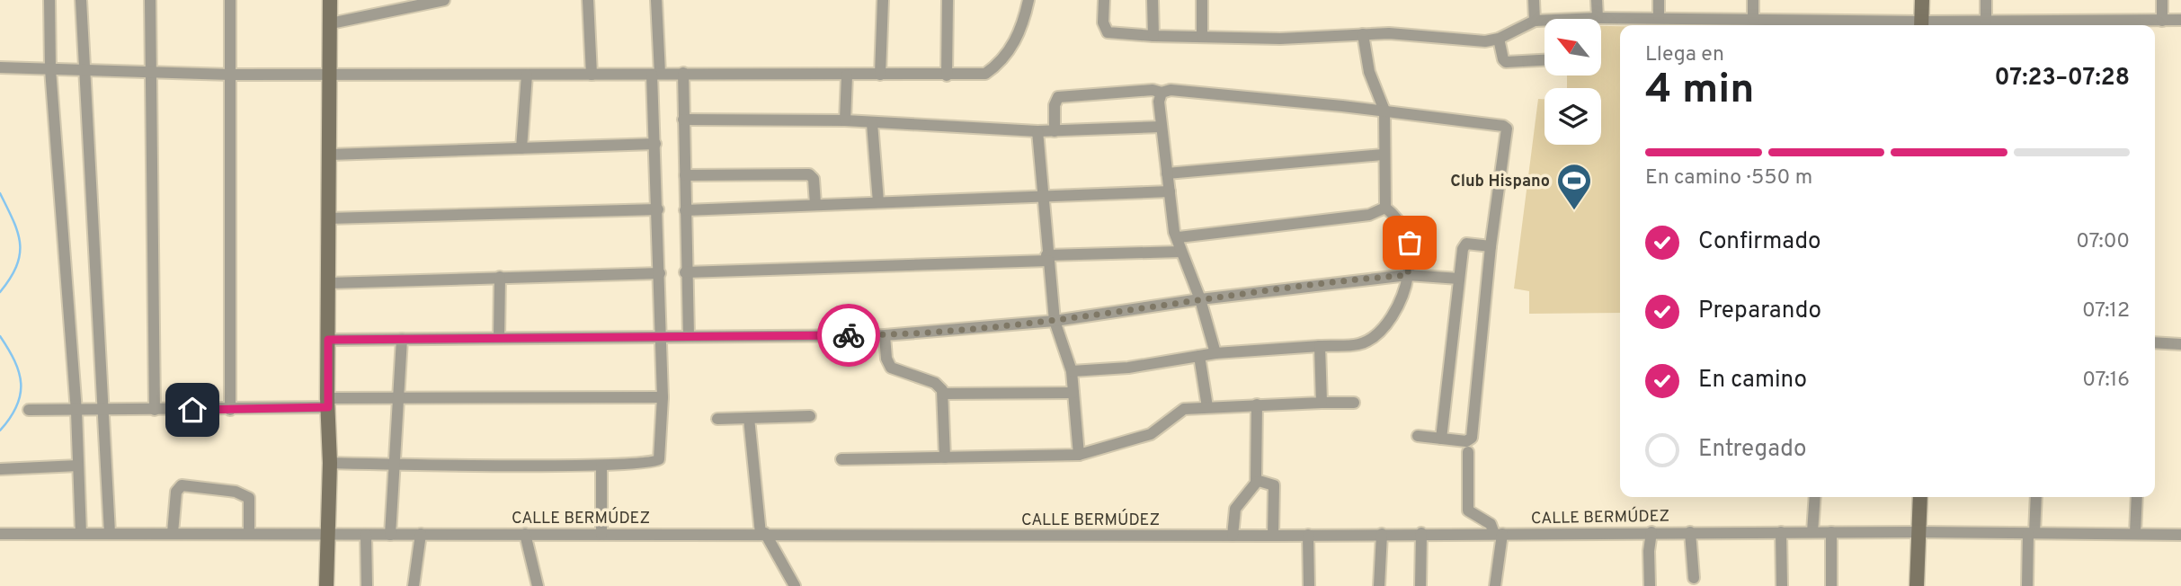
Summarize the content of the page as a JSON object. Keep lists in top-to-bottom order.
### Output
{
  "streets": {
    "street": ["CALLE BERMÚDEZ"]
  },
  "places": {
    "sports": ["Club Hispano"]
  },
  "north": "top left",
  "page": {
    "heading": ["4 min", "Llega en", "07:23–07:28"],
    "bar": "En camino · 550 m",
    "list": [
      ["Confirmado", "07:00"],
      ["Preparando", "07:12"],
      ["En camino", "07:16"],
      "Entregado"
    ]
  }
}
